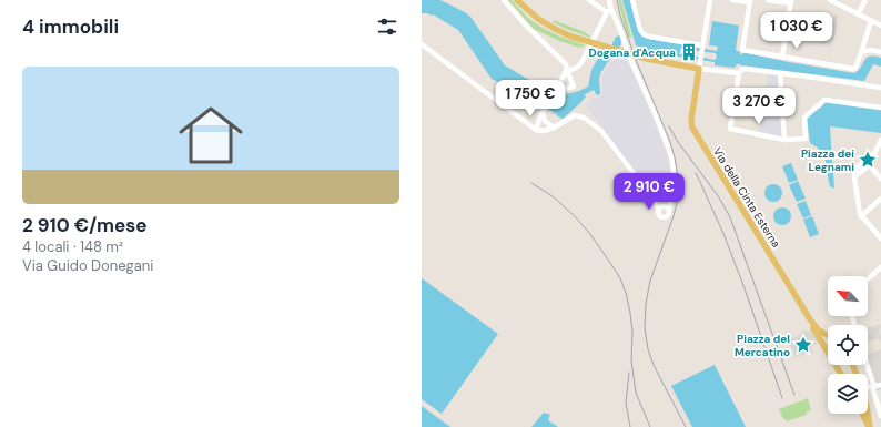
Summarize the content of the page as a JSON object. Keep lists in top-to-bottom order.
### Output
{
  "streets": {
    "main road": ["Via della Cinta Esterna"]
  },
  "places": {
    "building": ["Dogana d'Acqua"],
    "place": ["Piazza dei Legnami", "Piazza del Mercatino"]
  },
  "north": "top left",
  "page": {
    "heading": "4 immobili",
    "price": [
      "1 030 €",
      "1 750 €",
      "3 270 €",
      "2 910 €"
    ],
    "list": [
      {
        "name": "2 910 €/mese",
        "note": "4 locali · 148 m² · Via Guido Donegani"
      }
    ]
  }
}
